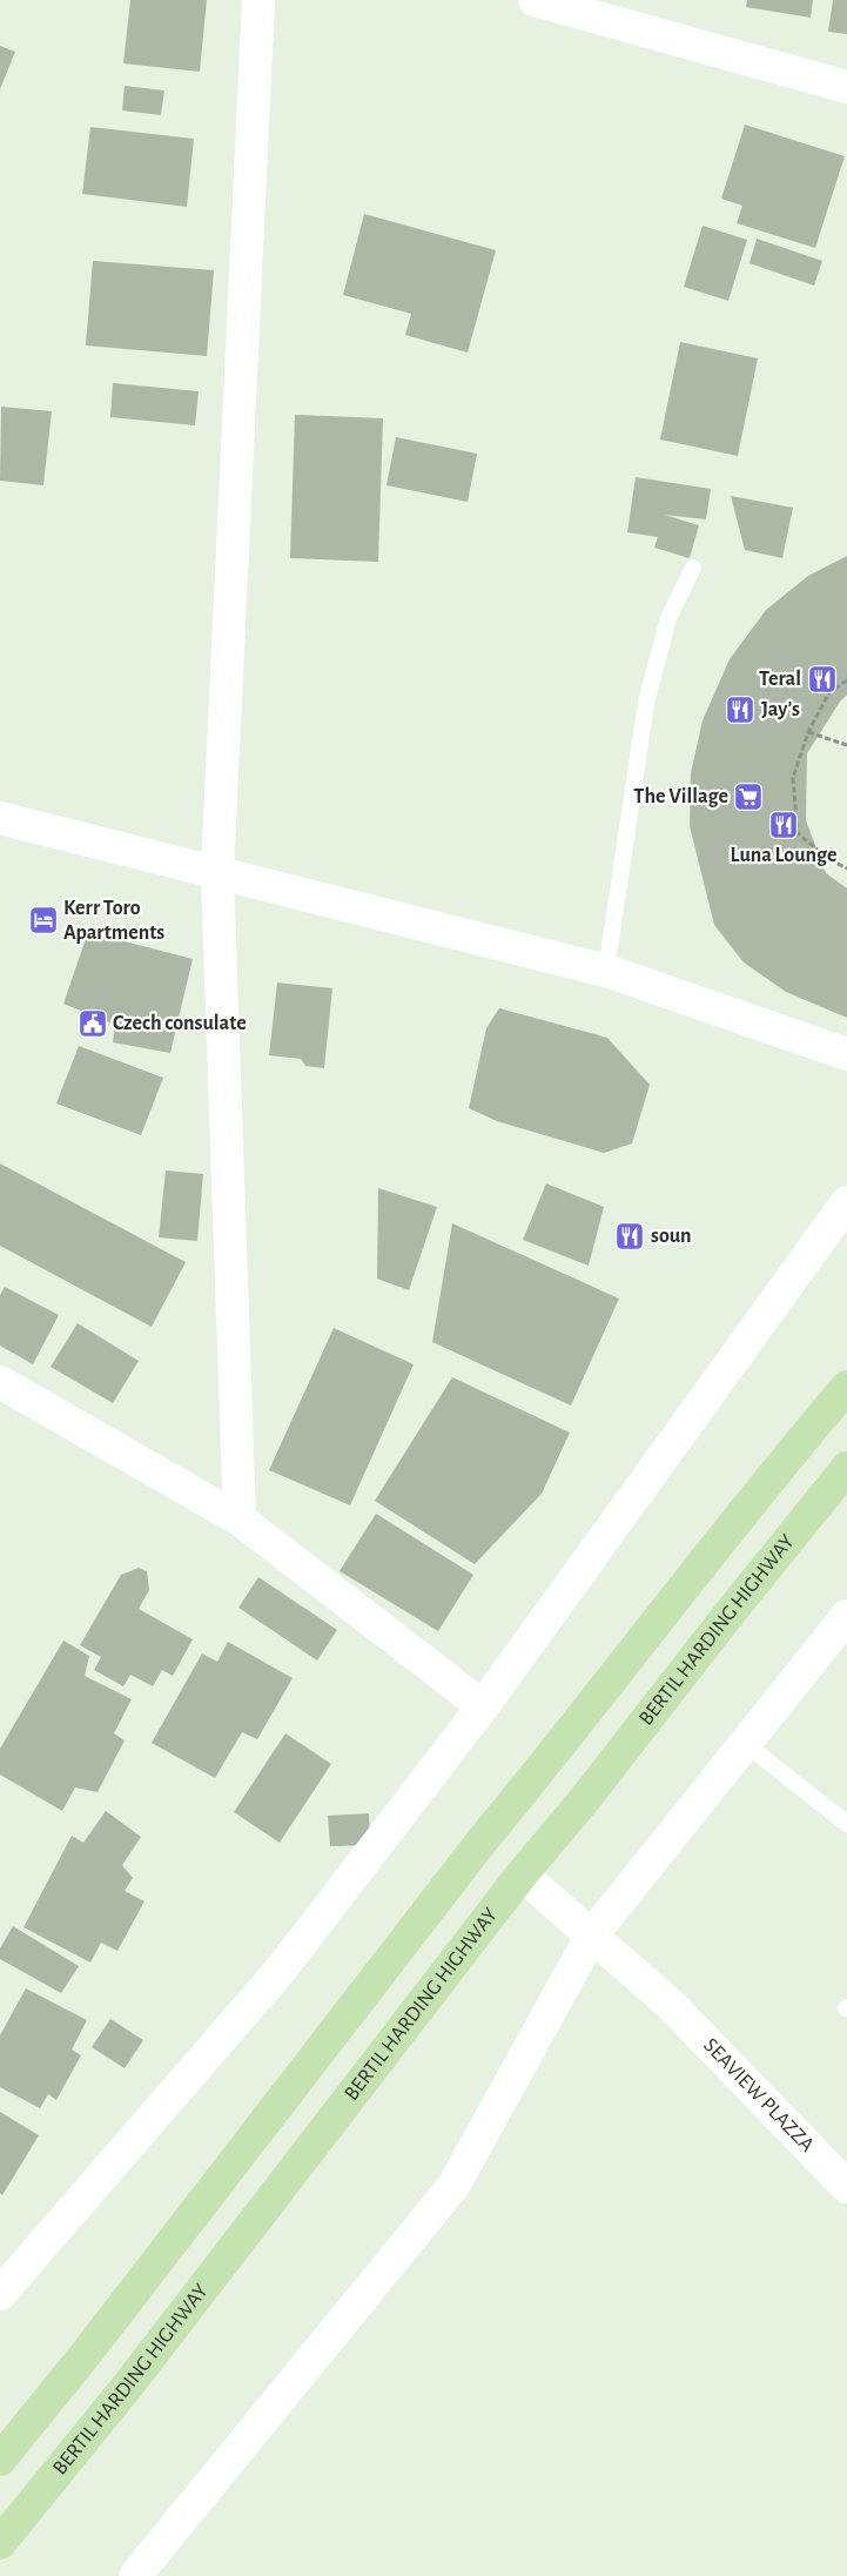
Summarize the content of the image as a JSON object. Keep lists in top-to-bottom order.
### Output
{
  "streets": {
    "main road": ["BERTIL HARDING HIGHWAY"],
    "street": ["SEAVIEW PLAZZA"]
  },
  "crossings": [
    ["BERTIL HARDING HIGHWAY", "SEAVIEW PLAZZA"]
  ],
  "places": {
    "restaurant": [
      "Teral",
      "Jay’s",
      "Luna Lounge",
      "soun"
    ],
    "supermarket": ["The Village"],
    "hotel": ["Kerr Toro Apartments"],
    "public building": ["Czech consulate"]
  }
}
